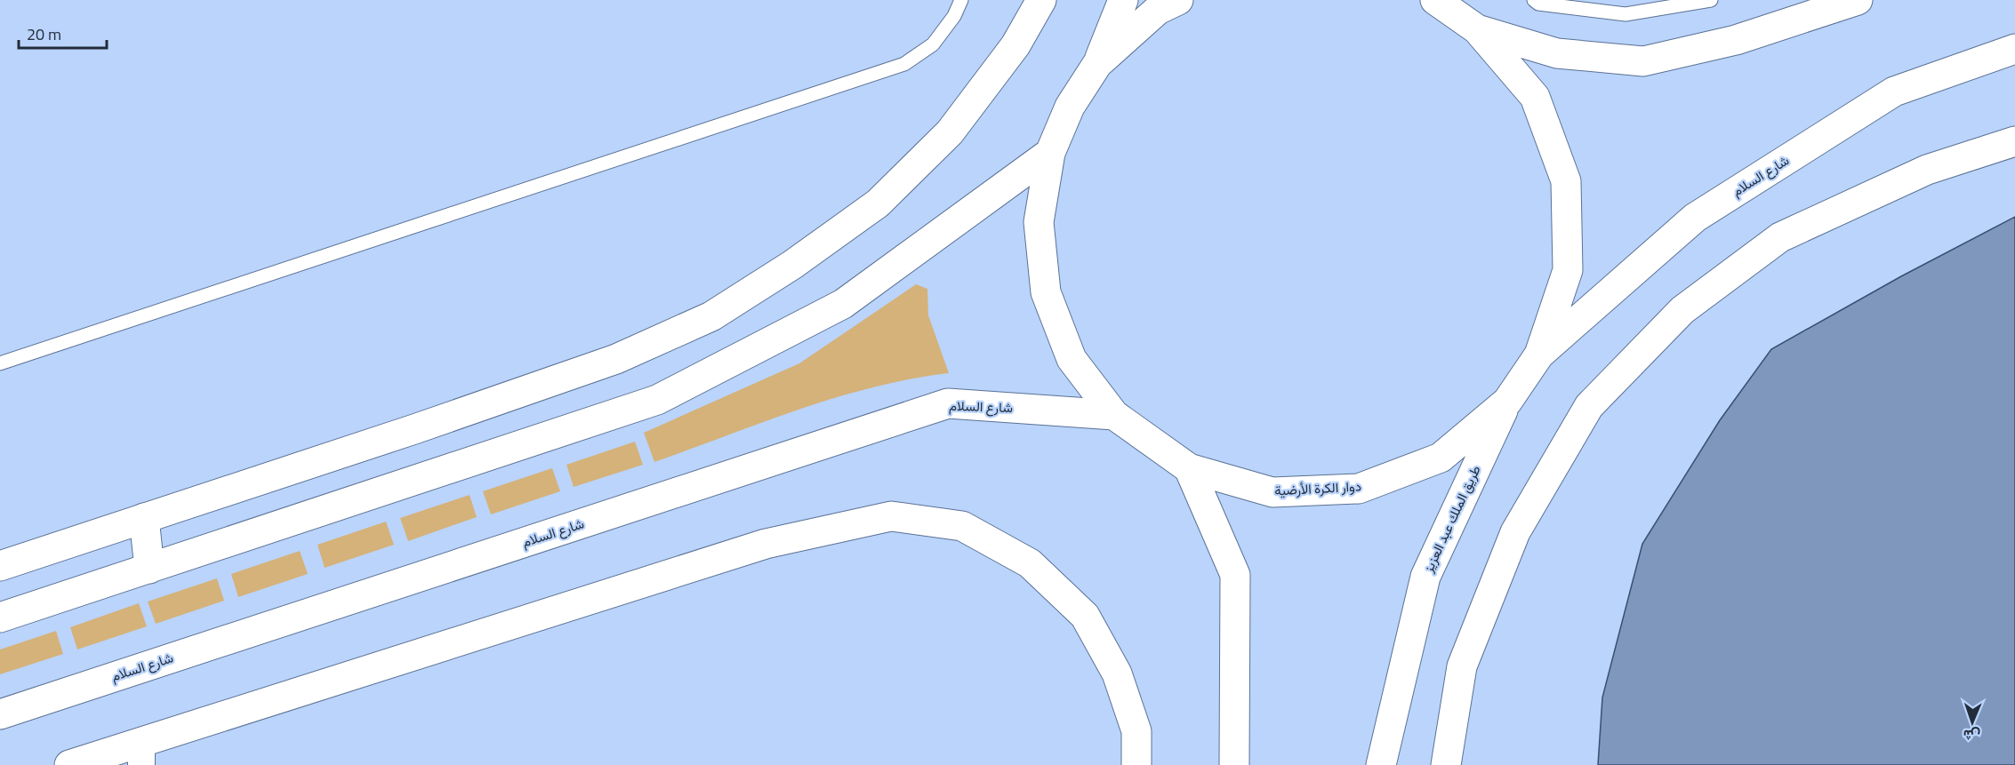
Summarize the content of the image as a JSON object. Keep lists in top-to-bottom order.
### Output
{
  "streets": {
    "main road": ["شارع السلام", "دوار الكرة الأرضية", "طريق الملك عبد العزيز"]
  },
  "crossings": [
    ["شارع السلام", "دوار الكرة الأرضية"],
    ["دوار الكرة الأرضية", "طريق الملك عبد العزيز"]
  ],
  "scale_bar": "20 m",
  "north": "bottom"
}
